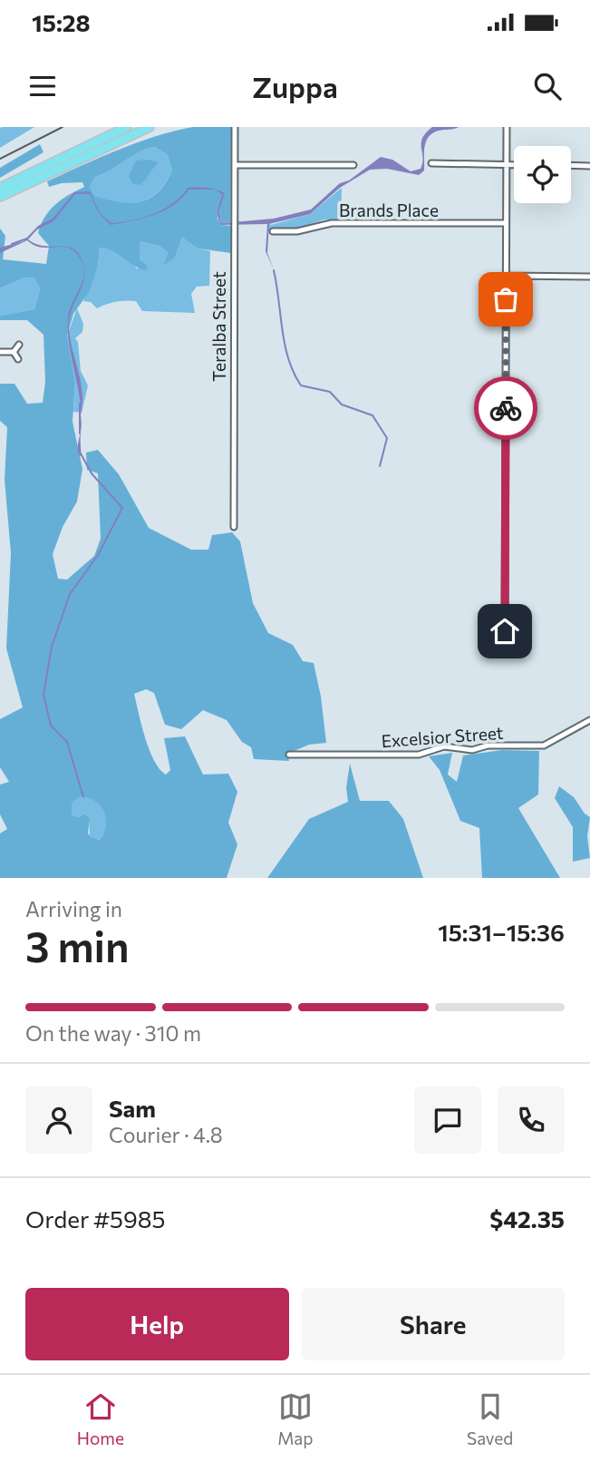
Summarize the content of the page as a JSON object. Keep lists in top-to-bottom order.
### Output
{
  "streets": {
    "street": ["Brands Place", "Teralba Street", "Excelsior Street"]
  },
  "page": {
    "status": "15:28",
    "header": "Zuppa",
    "heading": ["3 min", "Arriving in", "15:31–15:36"],
    "panel": [
      "Sam",
      "Courier · 4.8",
      "Order #5985",
      "$42.35"
    ],
    "bar": "On the way · 310 m",
    "buttons": ["Help", "Share"],
    "tabs": ["Home", "Map", "Saved"]
  }
}
